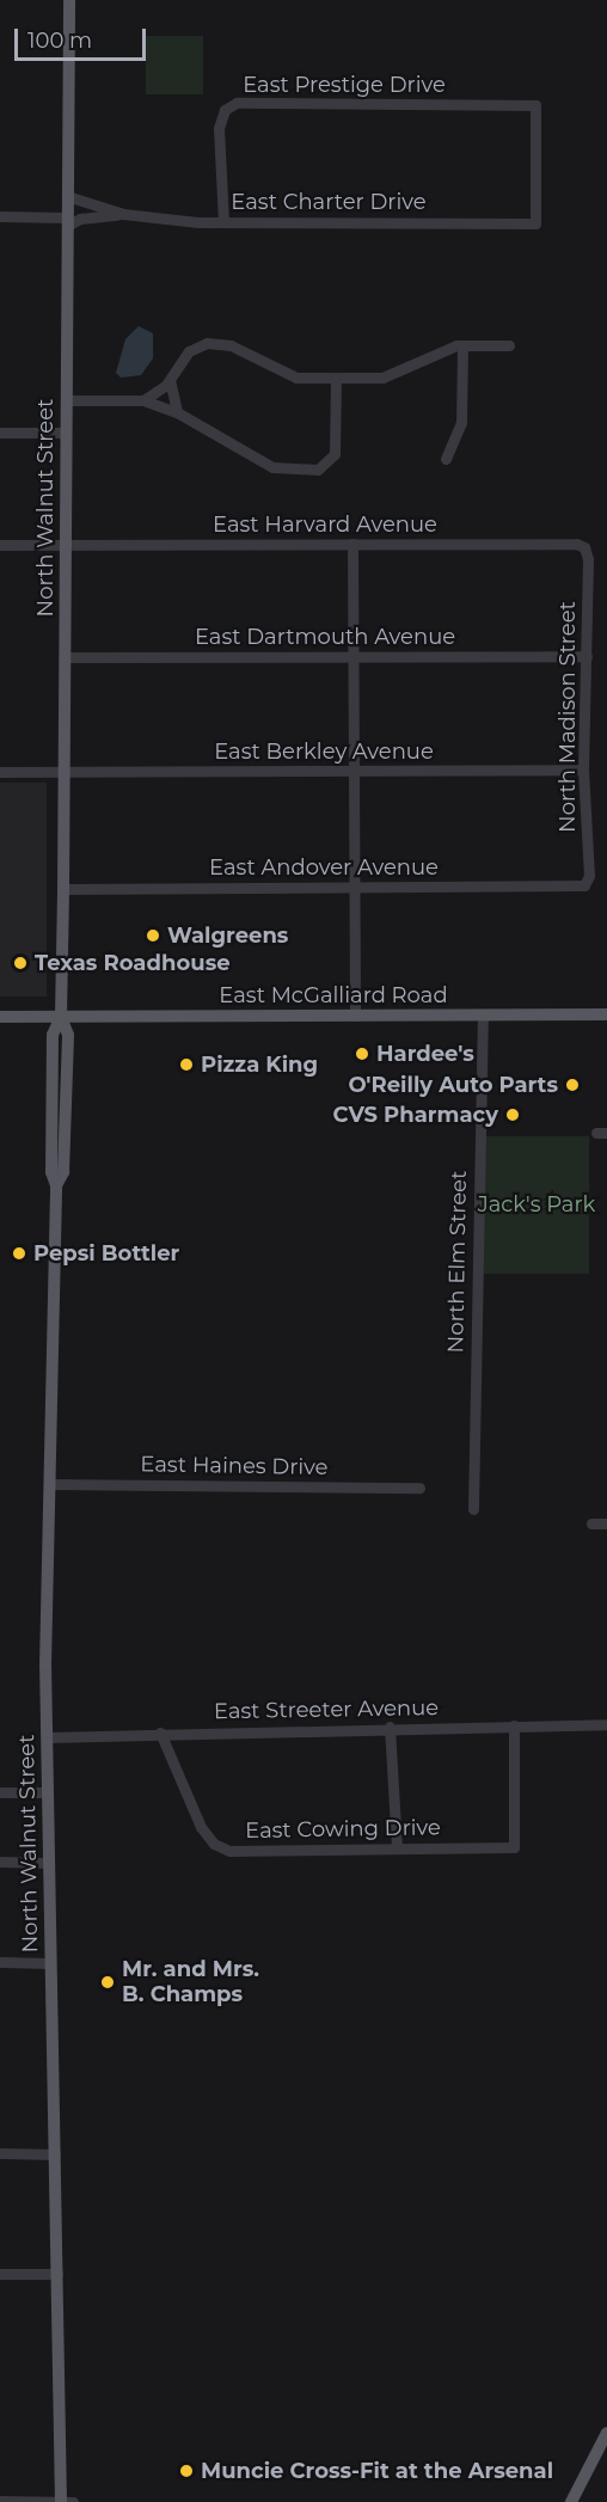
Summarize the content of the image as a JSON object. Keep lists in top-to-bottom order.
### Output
{
  "streets": {
    "main road": ["North Walnut Street", "East McGalliard Road"],
    "street": [
      "East Prestige Drive",
      "East Charter Drive",
      "East Harvard Avenue",
      "East Dartmouth Avenue",
      "North Madison Street",
      "East Berkley Avenue",
      "East Andover Avenue",
      "North Elm Street",
      "East Haines Drive",
      "East Streeter Avenue",
      "East Cowing Drive"
    ]
  },
  "crossings": [
    ["East Prestige Drive", "East Charter Drive"],
    ["East Charter Drive", "North Walnut Street"],
    ["North Walnut Street", "East Harvard Avenue"],
    ["North Walnut Street", "East Dartmouth Avenue"],
    ["North Walnut Street", "East Berkley Avenue"],
    ["North Walnut Street", "East Andover Avenue"],
    ["North Walnut Street", "East McGalliard Road"],
    ["North Walnut Street", "East Haines Drive"],
    ["North Walnut Street", "East Streeter Avenue"],
    ["East Harvard Avenue", "North Madison Street"],
    ["East Dartmouth Avenue", "North Madison Street"],
    ["North Madison Street", "East Berkley Avenue"],
    ["North Madison Street", "East Andover Avenue"],
    ["East McGalliard Road", "North Elm Street"],
    ["East Streeter Avenue", "East Cowing Drive"]
  ],
  "parks": ["Jack's Park"],
  "places": [
    "Walgreens",
    "Texas Roadhouse",
    "Hardee's",
    "Pizza King",
    "O'Reilly Auto Parts",
    "CVS Pharmacy",
    "Pepsi Bottler",
    "Mr. and Mrs. B. Champs",
    "Muncie Cross-Fit at the Arsenal"
  ],
  "scale_bar": "100 m"
}
